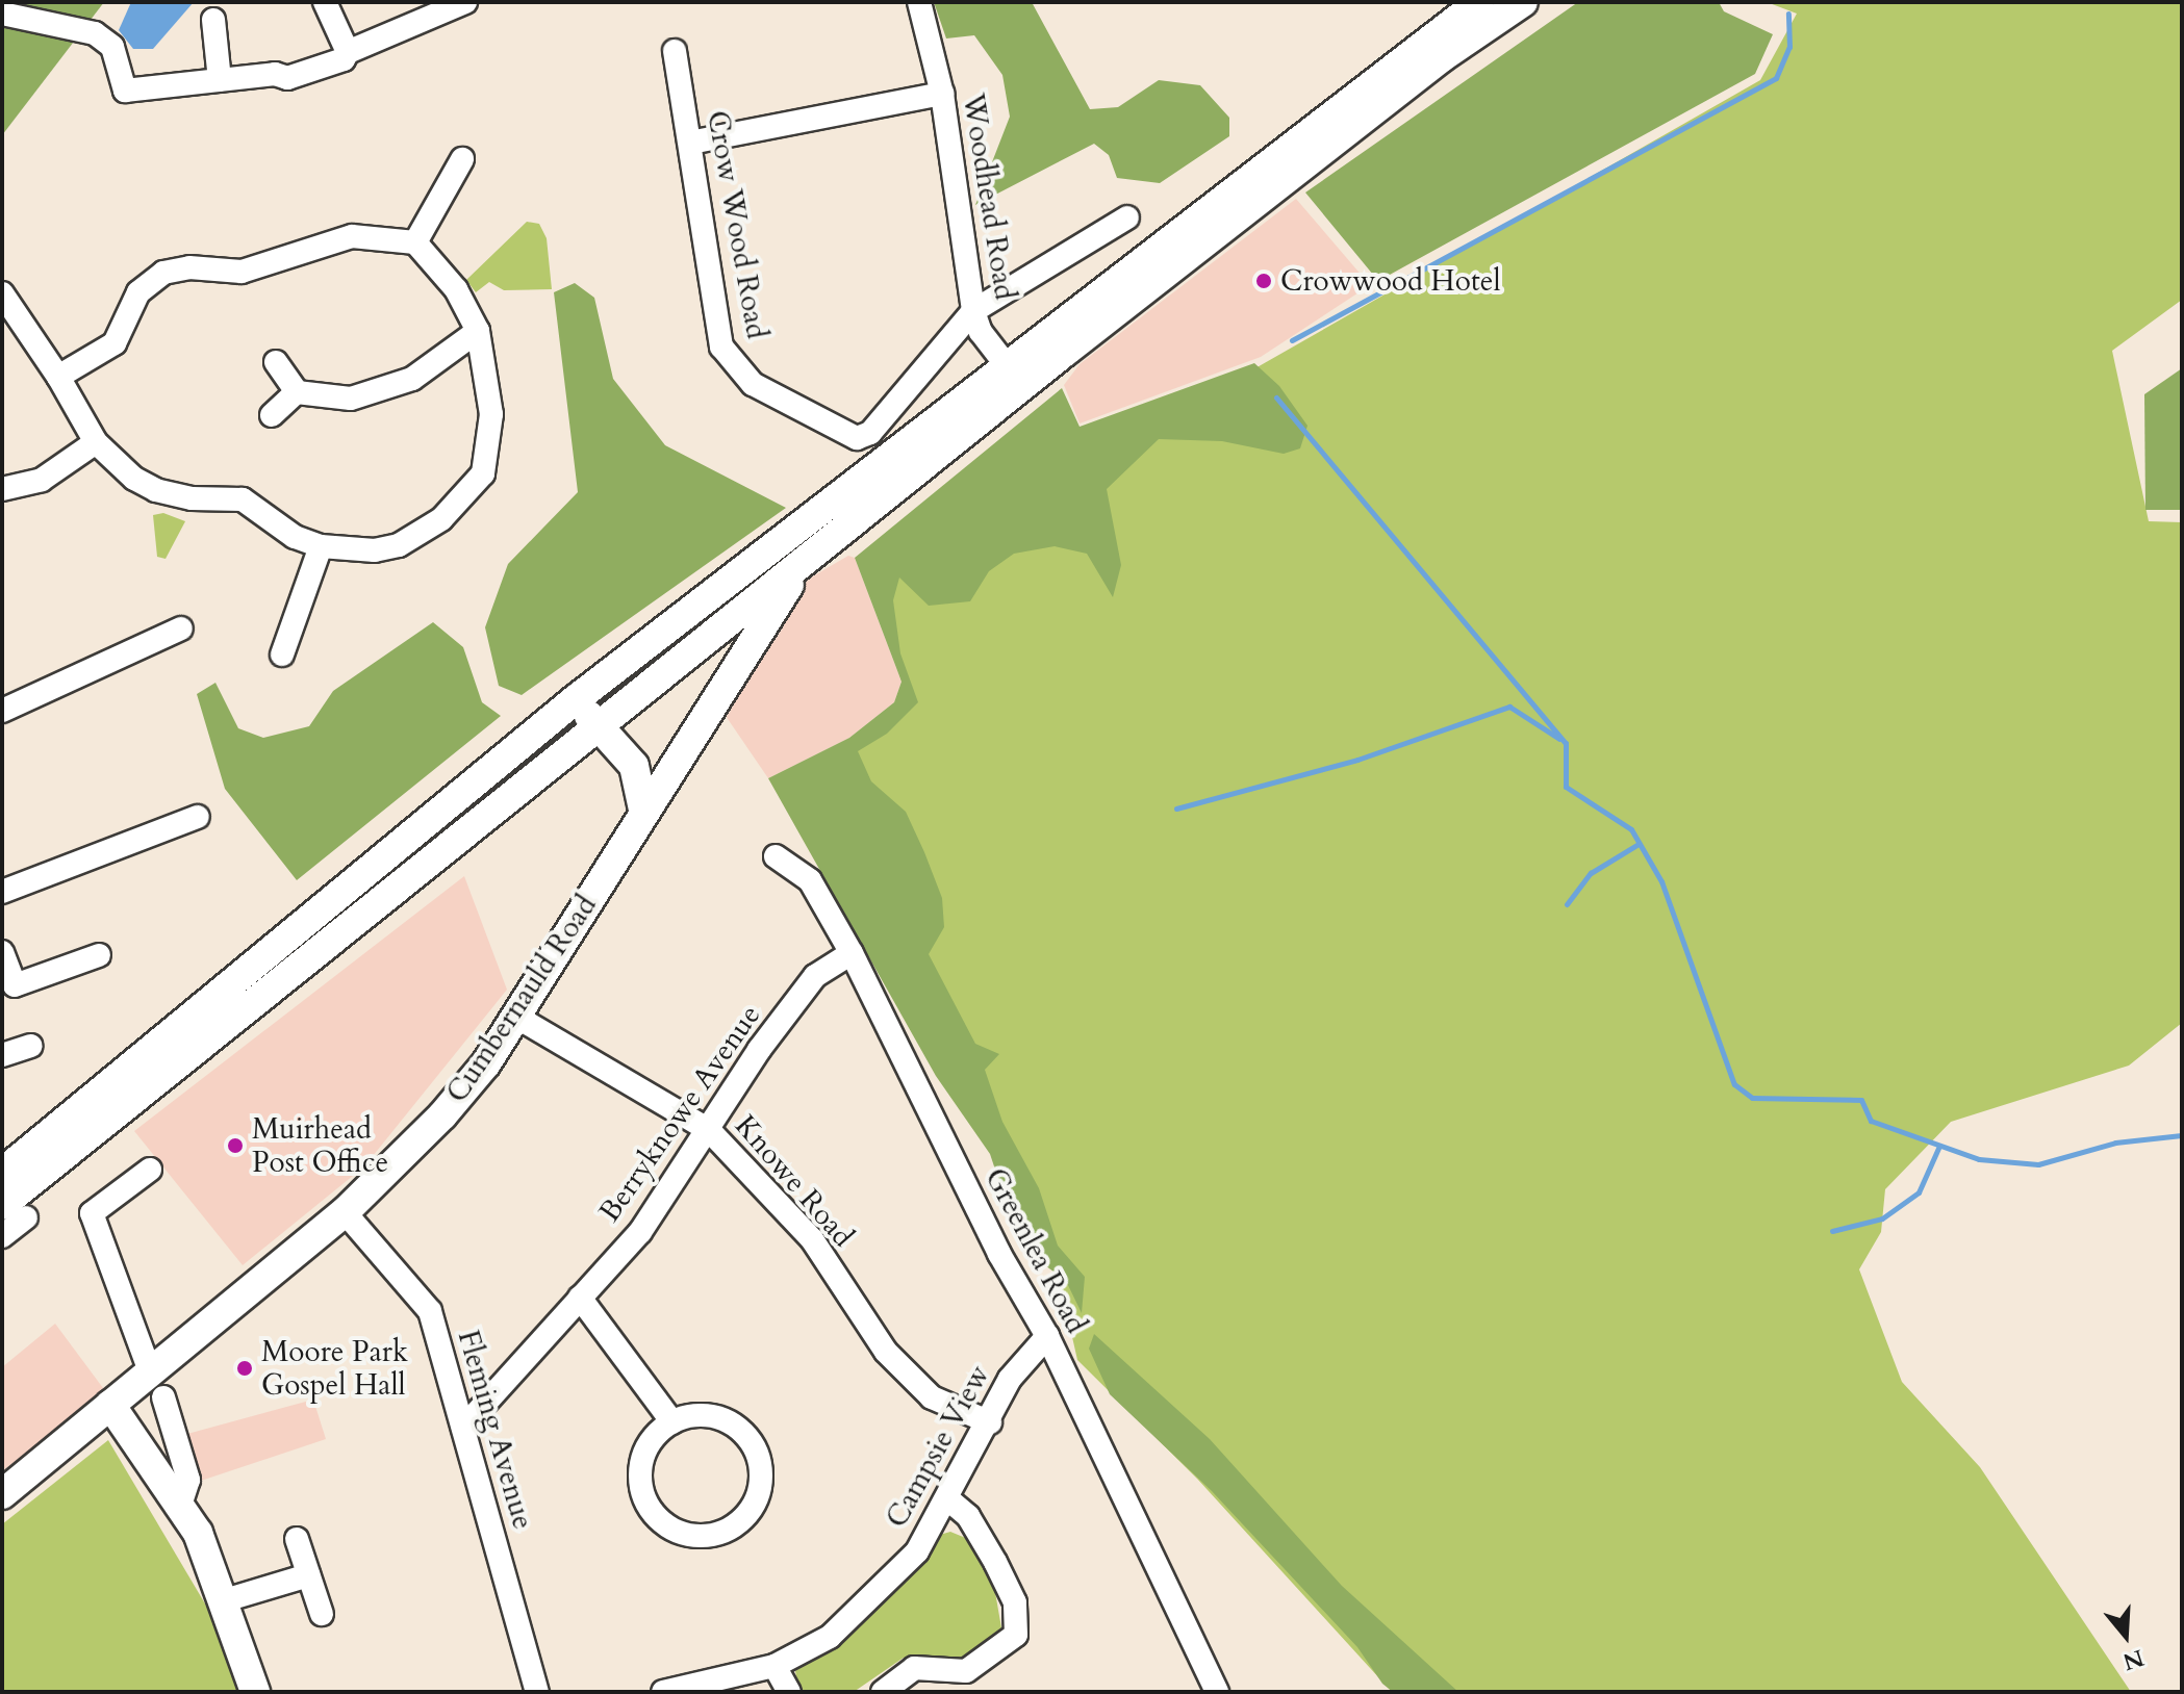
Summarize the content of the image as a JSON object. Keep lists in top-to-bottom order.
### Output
{
  "streets": {
    "main road": ["Cumbernauld Road"],
    "street": [
      "Woodhead Road",
      "Crow Wood Road",
      "Berryknowe Avenue",
      "Knowe Road",
      "Greenlea Road",
      "Fleming Avenue",
      "Campsie View"
    ]
  },
  "crossings": [
    ["Woodhead Road", "Crow Wood Road"],
    ["Cumbernauld Road", "Knowe Road"],
    ["Cumbernauld Road", "Fleming Avenue"],
    ["Berryknowe Avenue", "Knowe Road"],
    ["Berryknowe Avenue", "Greenlea Road"],
    ["Berryknowe Avenue", "Fleming Avenue"],
    ["Knowe Road", "Campsie View"],
    ["Greenlea Road", "Campsie View"]
  ],
  "places": ["Crowwood Hotel", "Muirhead Post Office", "Moore Park Gospel Hall"],
  "north": "bottom"
}
